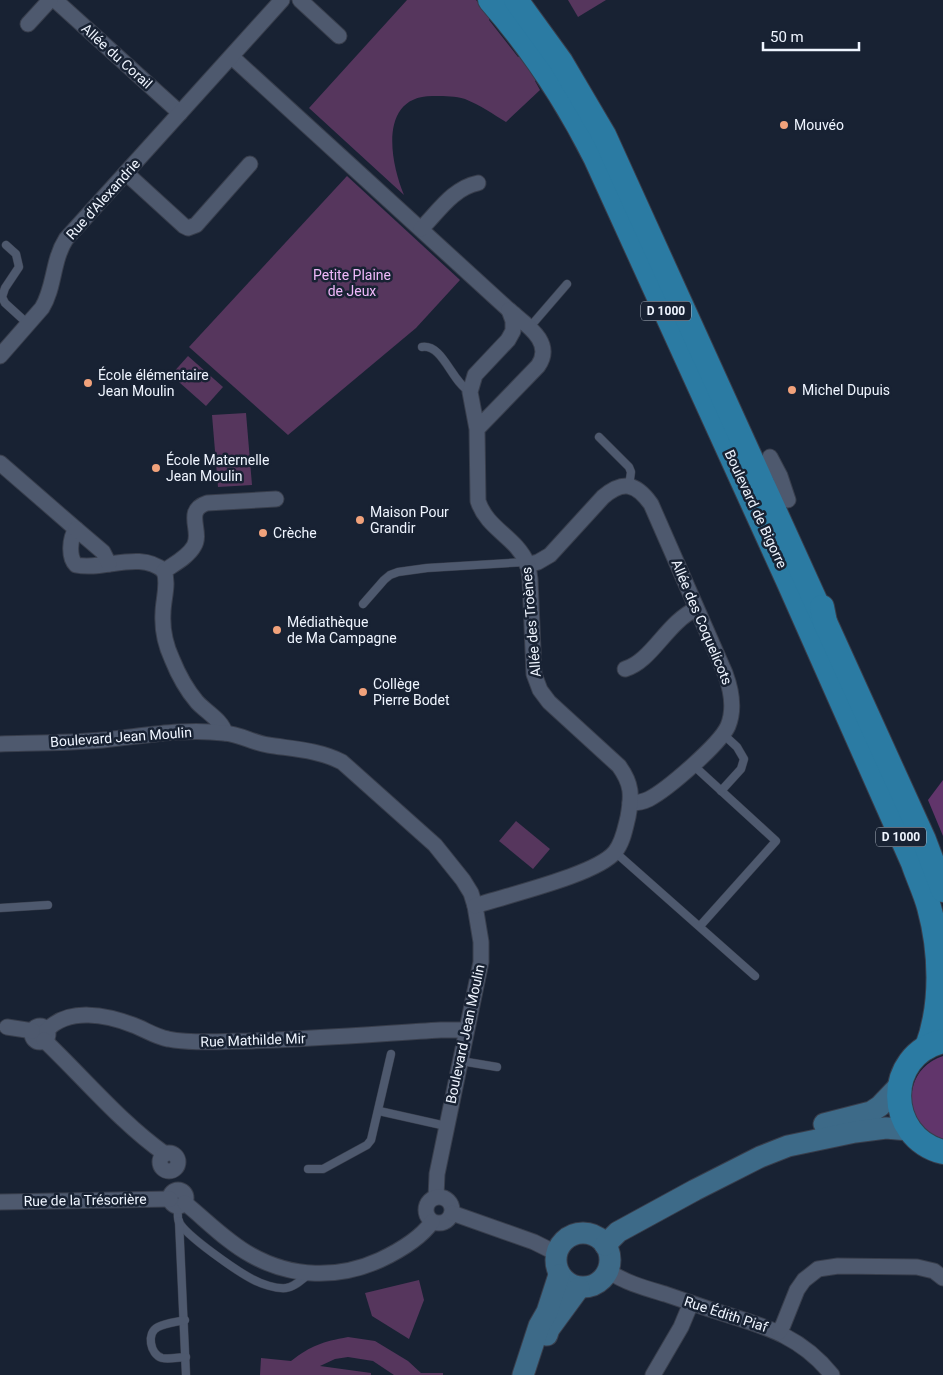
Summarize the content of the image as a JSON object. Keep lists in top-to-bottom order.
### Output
{
  "streets": {
    "main road": ["D 1000", "Boulevard de Bigorre"],
    "street": [
      "Allée du Corail",
      "Rue d'Alexandrie",
      "Allée des Troènes",
      "Allée des Coquelicots",
      "Boulevard Jean Moulin",
      "Rue Mathilde Mir",
      "Rue de la Trésorière",
      "Rue Édith Piaf"
    ]
  },
  "crossings": [
    ["Allée du Corail", "Rue d'Alexandrie"],
    ["D 1000", "Boulevard de Bigorre"],
    ["Allée des Troènes", "Allée des Coquelicots"],
    ["Boulevard Jean Moulin", "Rue Mathilde Mir"]
  ],
  "parks": ["Petite Plaine de Jeux"],
  "places": [
    "Mouvéo",
    "École élémentaire Jean Moulin",
    "Michel Dupuis",
    "École Maternelle Jean Moulin",
    "Maison Pour Grandir",
    "Crèche",
    "Médiathèque de Ma Campagne",
    "Collège Pierre Bodet"
  ],
  "scale_bar": "50 m"
}
